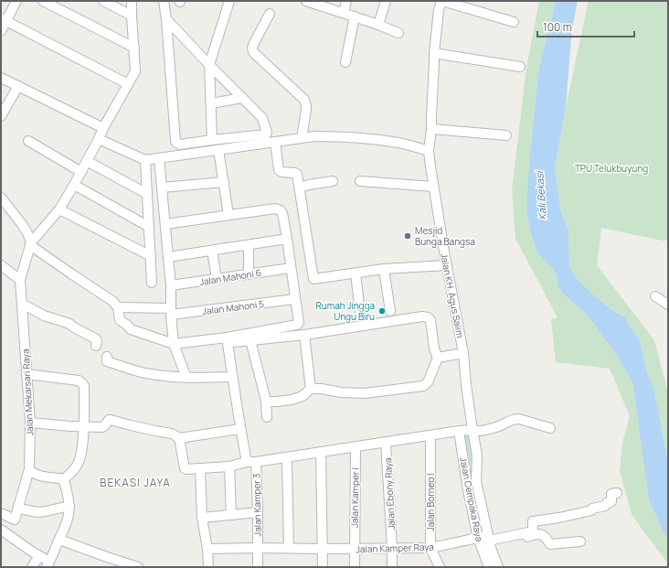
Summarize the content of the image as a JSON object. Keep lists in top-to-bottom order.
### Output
{
  "streets": {
    "street": [
      "Jalan Mahoni 6",
      "Jalan KH. Agus Salim",
      "Jalan Mahoni 5",
      "Jalan Mekarsari Raya",
      "Jalan Ebony Raya",
      "Jalan Kamper I",
      "Jalan Cempaka Raya",
      "Jalan Borneo I",
      "Jalan Kamper 3",
      "Jalan Kamper Raya"
    ]
  },
  "crossings": [
    ["Jalan KH. Agus Salim", "Jalan Kamper Raya"],
    ["Jalan Ebony Raya", "Jalan Kamper Raya"],
    ["Jalan Kamper I", "Jalan Kamper Raya"],
    ["Jalan Cempaka Raya", "Jalan Kamper Raya"],
    ["Jalan Borneo I", "Jalan Kamper Raya"],
    ["Jalan Kamper 3", "Jalan Kamper Raya"]
  ],
  "districts": ["BEKASI JAYA"],
  "water": ["Kali Bekasi"],
  "parks": ["TPU Telukbuyung"],
  "places": ["Mesjid Bunga Bangsa", "Rumah Jingga Ungu Biru"],
  "scale_bar": "100 m"
}
